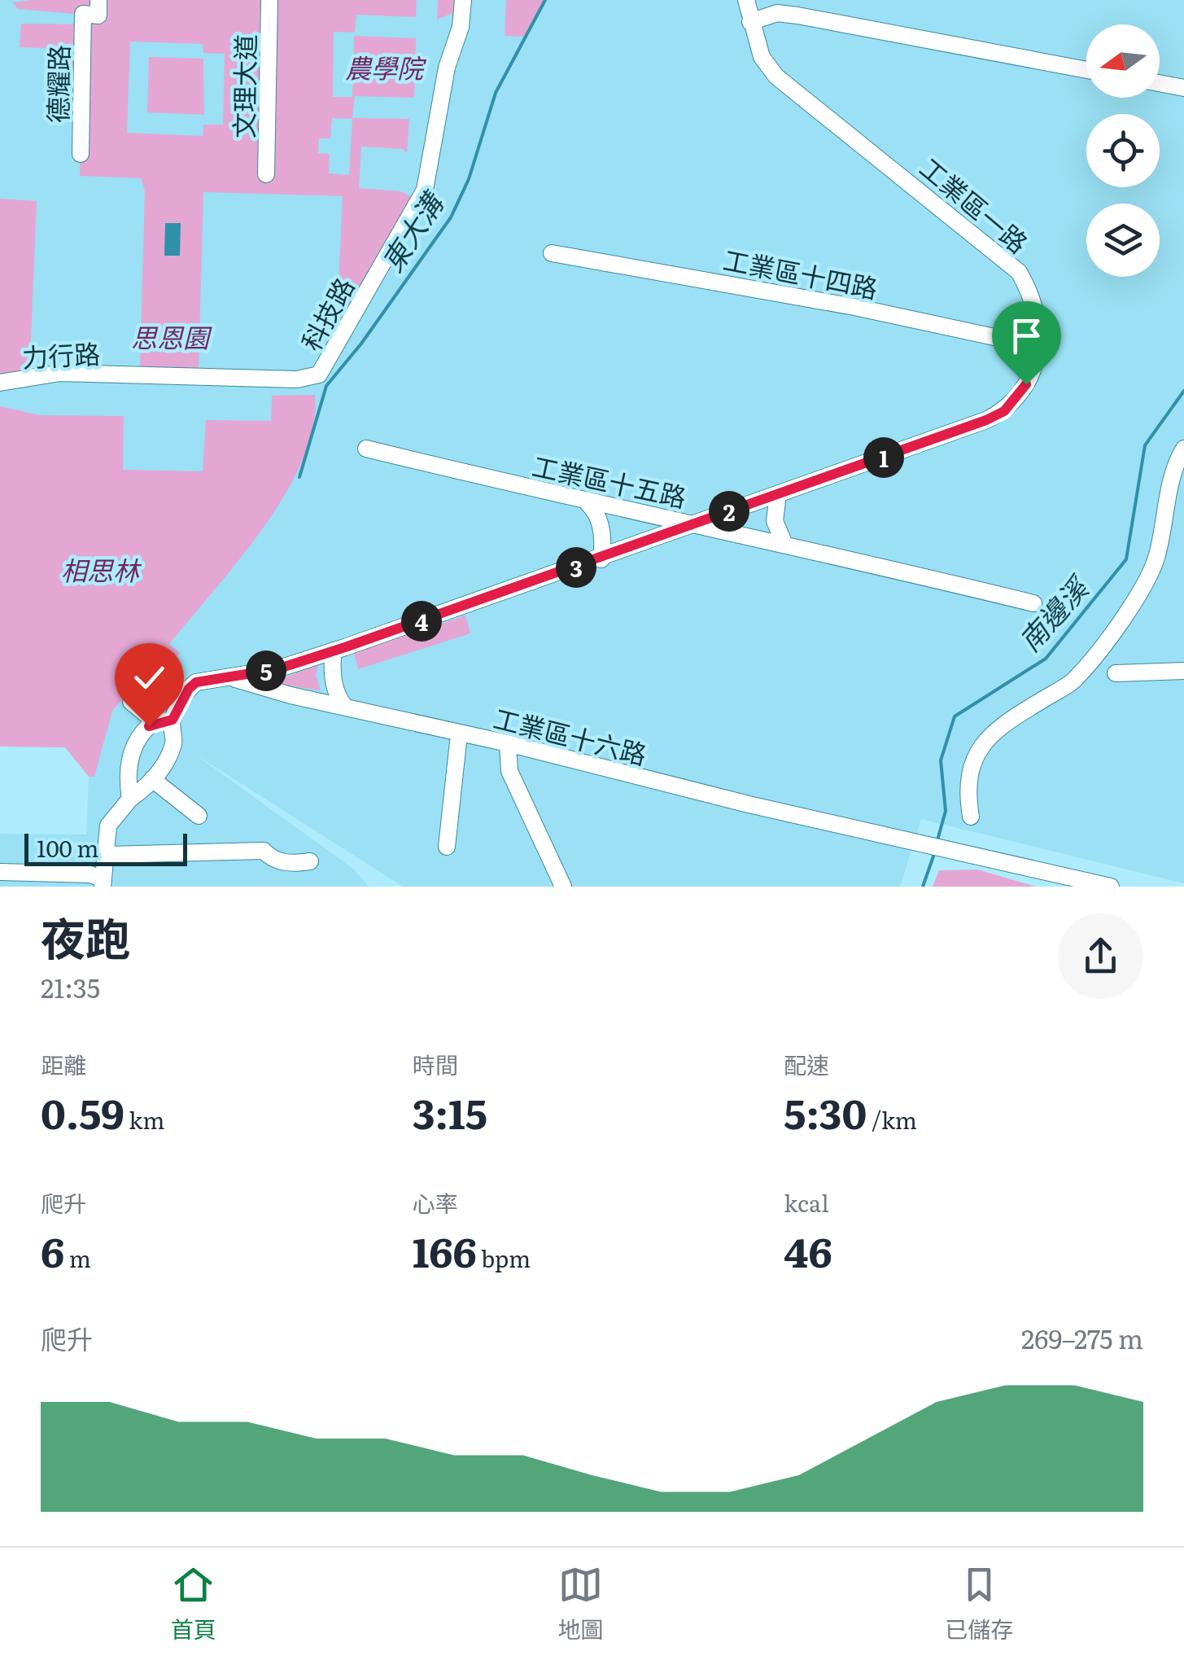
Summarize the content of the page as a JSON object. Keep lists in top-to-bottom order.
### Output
{
  "streets": {
    "street": [
      "德耀路",
      "文理大道",
      "工業區一路",
      "工業區十四路",
      "科技路",
      "力行路",
      "工業區十五路",
      "工業區十六路"
    ]
  },
  "crossings": [
    ["工業區一路", "工業區十四路"],
    ["工業區一路", "工業區十五路"],
    ["工業區一路", "工業區十六路"],
    ["科技路", "力行路"]
  ],
  "water": ["東大溝", "南邊溪"],
  "parks": ["農學院", "思恩園", "相思林"],
  "scale_bar": "100 m",
  "north": "left",
  "page": {
    "pins": [
      "1",
      "2",
      "3",
      "4",
      "5"
    ],
    "scale": "100 m",
    "heading": ["夜跑", "21:35"],
    "stats": [
      ["距離", "0.59 km"],
      ["時間", "3:15"],
      ["配速", "5:30 /km"],
      ["爬升", "6 m"],
      ["心率", "166 bpm"],
      ["kcal", "46"]
    ],
    "chart": ["爬升", "269–275 m"],
    "tabs": ["首頁", "地圖", "已儲存"]
  }
}
